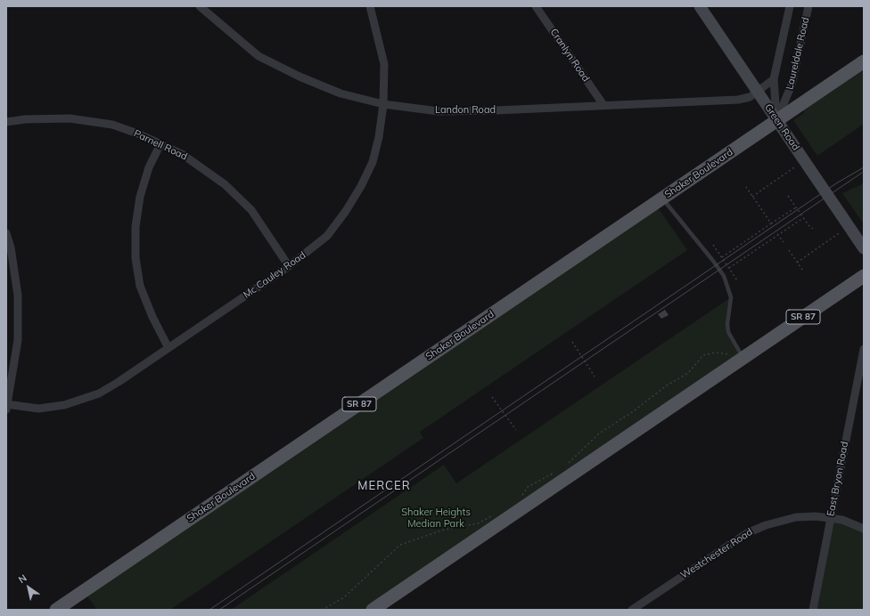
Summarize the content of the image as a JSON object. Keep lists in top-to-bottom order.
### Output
{
  "streets": {
    "main road": ["Green Road", "Shaker Boulevard", "SR 87"],
    "street": [
      "Laureldale Road",
      "Cranlyn Road",
      "Landon Road",
      "Parnell Road",
      "Mc Cauley Road",
      "East Bryon Road",
      "Westchester Road"
    ]
  },
  "crossings": [
    ["Laureldale Road", "Landon Road"],
    ["Laureldale Road", "Green Road"],
    ["Laureldale Road", "Shaker Boulevard"],
    ["Cranlyn Road", "Landon Road"],
    ["Landon Road", "Green Road"],
    ["Landon Road", "Mc Cauley Road"],
    ["Green Road", "Shaker Boulevard"],
    ["Parnell Road", "Mc Cauley Road"],
    ["East Bryon Road", "Westchester Road"]
  ],
  "districts": ["MERCER"],
  "parks": ["Shaker Heights Median Park"],
  "north": "top left"
}
